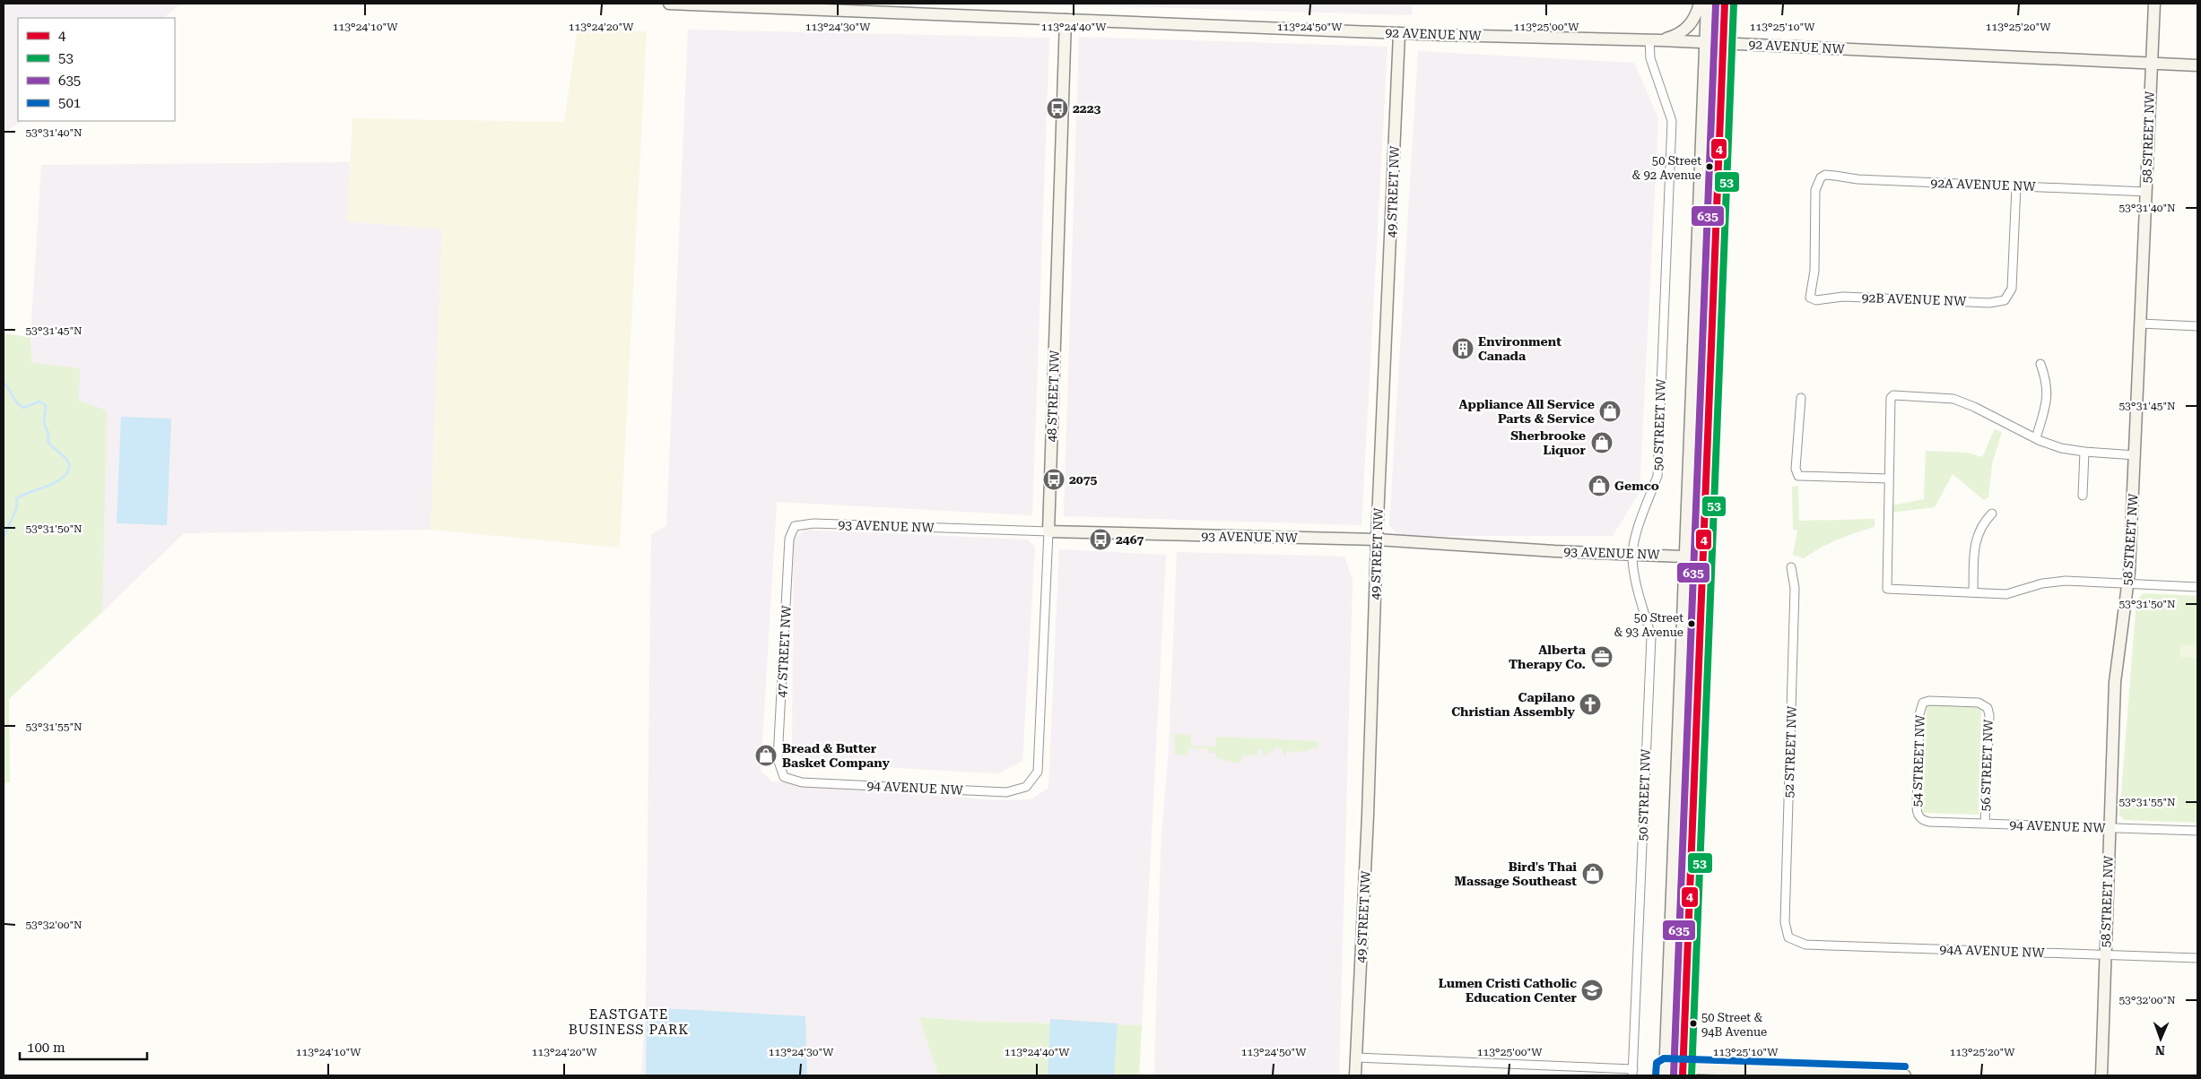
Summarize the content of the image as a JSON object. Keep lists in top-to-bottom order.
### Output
{
  "streets": {
    "street": [
      "92 AVENUE NW",
      "58 STREET NW",
      "92A AVENUE NW",
      "49 STREET NW",
      "92B AVENUE NW",
      "48 STREET NW",
      "50 STREET NW",
      "93 AVENUE NW",
      "47 STREET NW",
      "52 STREET NW",
      "54 STREET NW",
      "56 STREET NW",
      "94 AVENUE NW",
      "94A AVENUE NW"
    ]
  },
  "crossings": [
    ["92 AVENUE NW", "58 STREET NW"],
    ["92 AVENUE NW", "49 STREET NW"],
    ["92 AVENUE NW", "48 STREET NW"],
    ["92 AVENUE NW", "50 STREET NW"],
    ["58 STREET NW", "92A AVENUE NW"],
    ["58 STREET NW", "94 AVENUE NW"],
    ["58 STREET NW", "94A AVENUE NW"],
    ["92A AVENUE NW", "92B AVENUE NW"],
    ["49 STREET NW", "93 AVENUE NW"],
    ["48 STREET NW", "93 AVENUE NW"],
    ["48 STREET NW", "94 AVENUE NW"],
    ["50 STREET NW", "93 AVENUE NW"],
    ["93 AVENUE NW", "47 STREET NW"],
    ["47 STREET NW", "94 AVENUE NW"],
    ["52 STREET NW", "94A AVENUE NW"],
    ["54 STREET NW", "56 STREET NW"],
    ["54 STREET NW", "94 AVENUE NW"],
    ["56 STREET NW", "94 AVENUE NW"]
  ],
  "districts": ["EASTGATE BUSINESS PARK"],
  "places": {
    "bus stop": ["2223", "2075", "2467"],
    "other": ["50 Street & 92 Avenue", "50 Street & 93 Avenue", "50 Street & 94B Avenue"],
    "building": ["Environment Canada"],
    "shop": [
      "Appliance All Service Parts & Service",
      "Sherbrooke Liquor",
      "Gemco",
      "Bread & Butter Basket Company",
      "Bird's Thai Massage Southeast"
    ],
    "office": ["Alberta Therapy Co."],
    "church": ["Capilano Christian Assembly"],
    "school or university": ["Lumen Cristi Catholic Education Center"]
  },
  "lines": [
    "transit line 4",
    "transit line 53",
    "transit line 635",
    "transit line 501"
  ],
  "legend": [
    "4",
    "53",
    "635",
    "501"
  ],
  "scale_bar": "100 m",
  "north": "bottom",
  "coordinates": [
    "113°24'10\"W",
    "113°24'20\"W",
    "113°24'30\"W",
    "113°24'40\"W",
    "113°24'50\"W",
    "113°25'00\"W",
    "113°25'10\"W",
    "113°25'20\"W",
    "53°31'40\"N",
    "53°31'45\"N",
    "53°31'50\"N",
    "53°31'55\"N",
    "53°32'00\"N"
  ]
}
